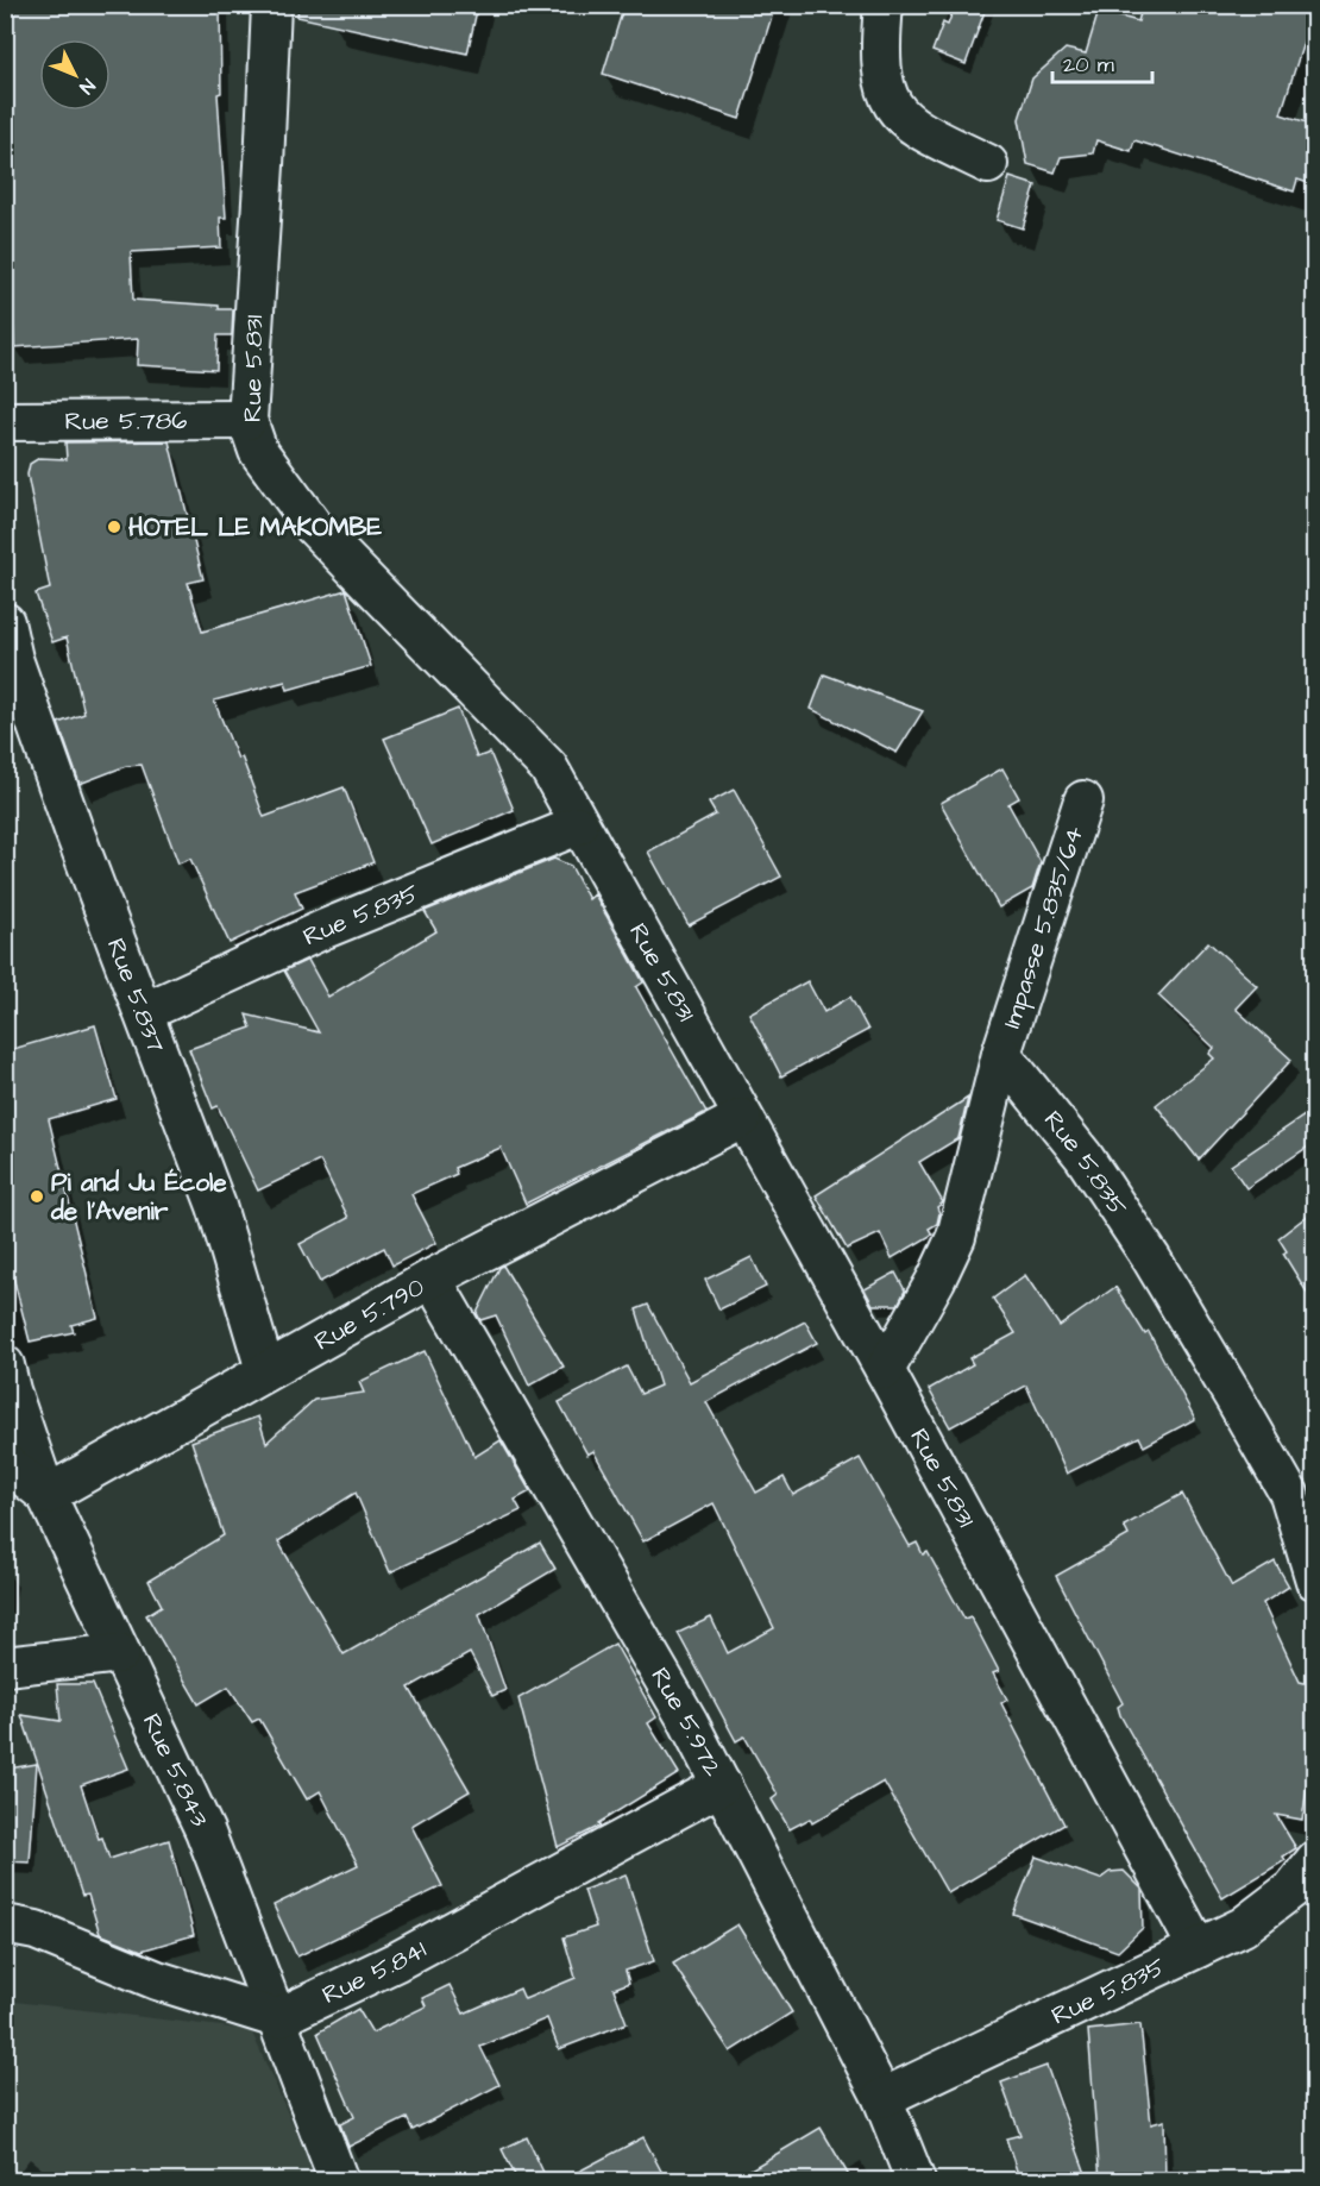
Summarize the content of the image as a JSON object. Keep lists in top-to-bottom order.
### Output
{
  "streets": {
    "street": [
      "Rue 5.831",
      "Rue 5.786",
      "Rue 5.835",
      "Impasse 5.835/64",
      "Rue 5.837",
      "Rue 5.790",
      "Rue 5.972",
      "Rue 5.843",
      "Rue 5.841"
    ]
  },
  "crossings": [
    ["Rue 5.831", "Rue 5.786"],
    ["Rue 5.831", "Rue 5.835"],
    ["Rue 5.831", "Rue 5.790"],
    ["Rue 5.835", "Impasse 5.835/64"],
    ["Rue 5.835", "Rue 5.837"],
    ["Rue 5.835", "Rue 5.972"],
    ["Rue 5.837", "Rue 5.790"],
    ["Rue 5.790", "Rue 5.972"],
    ["Rue 5.790", "Rue 5.843"],
    ["Rue 5.972", "Rue 5.841"],
    ["Rue 5.843", "Rue 5.841"]
  ],
  "places": ["HOTEL LE MAKOMBE", "Pi and Ju École de l'Avenir"],
  "scale_bar": "20 m",
  "north": "bottom right"
}
